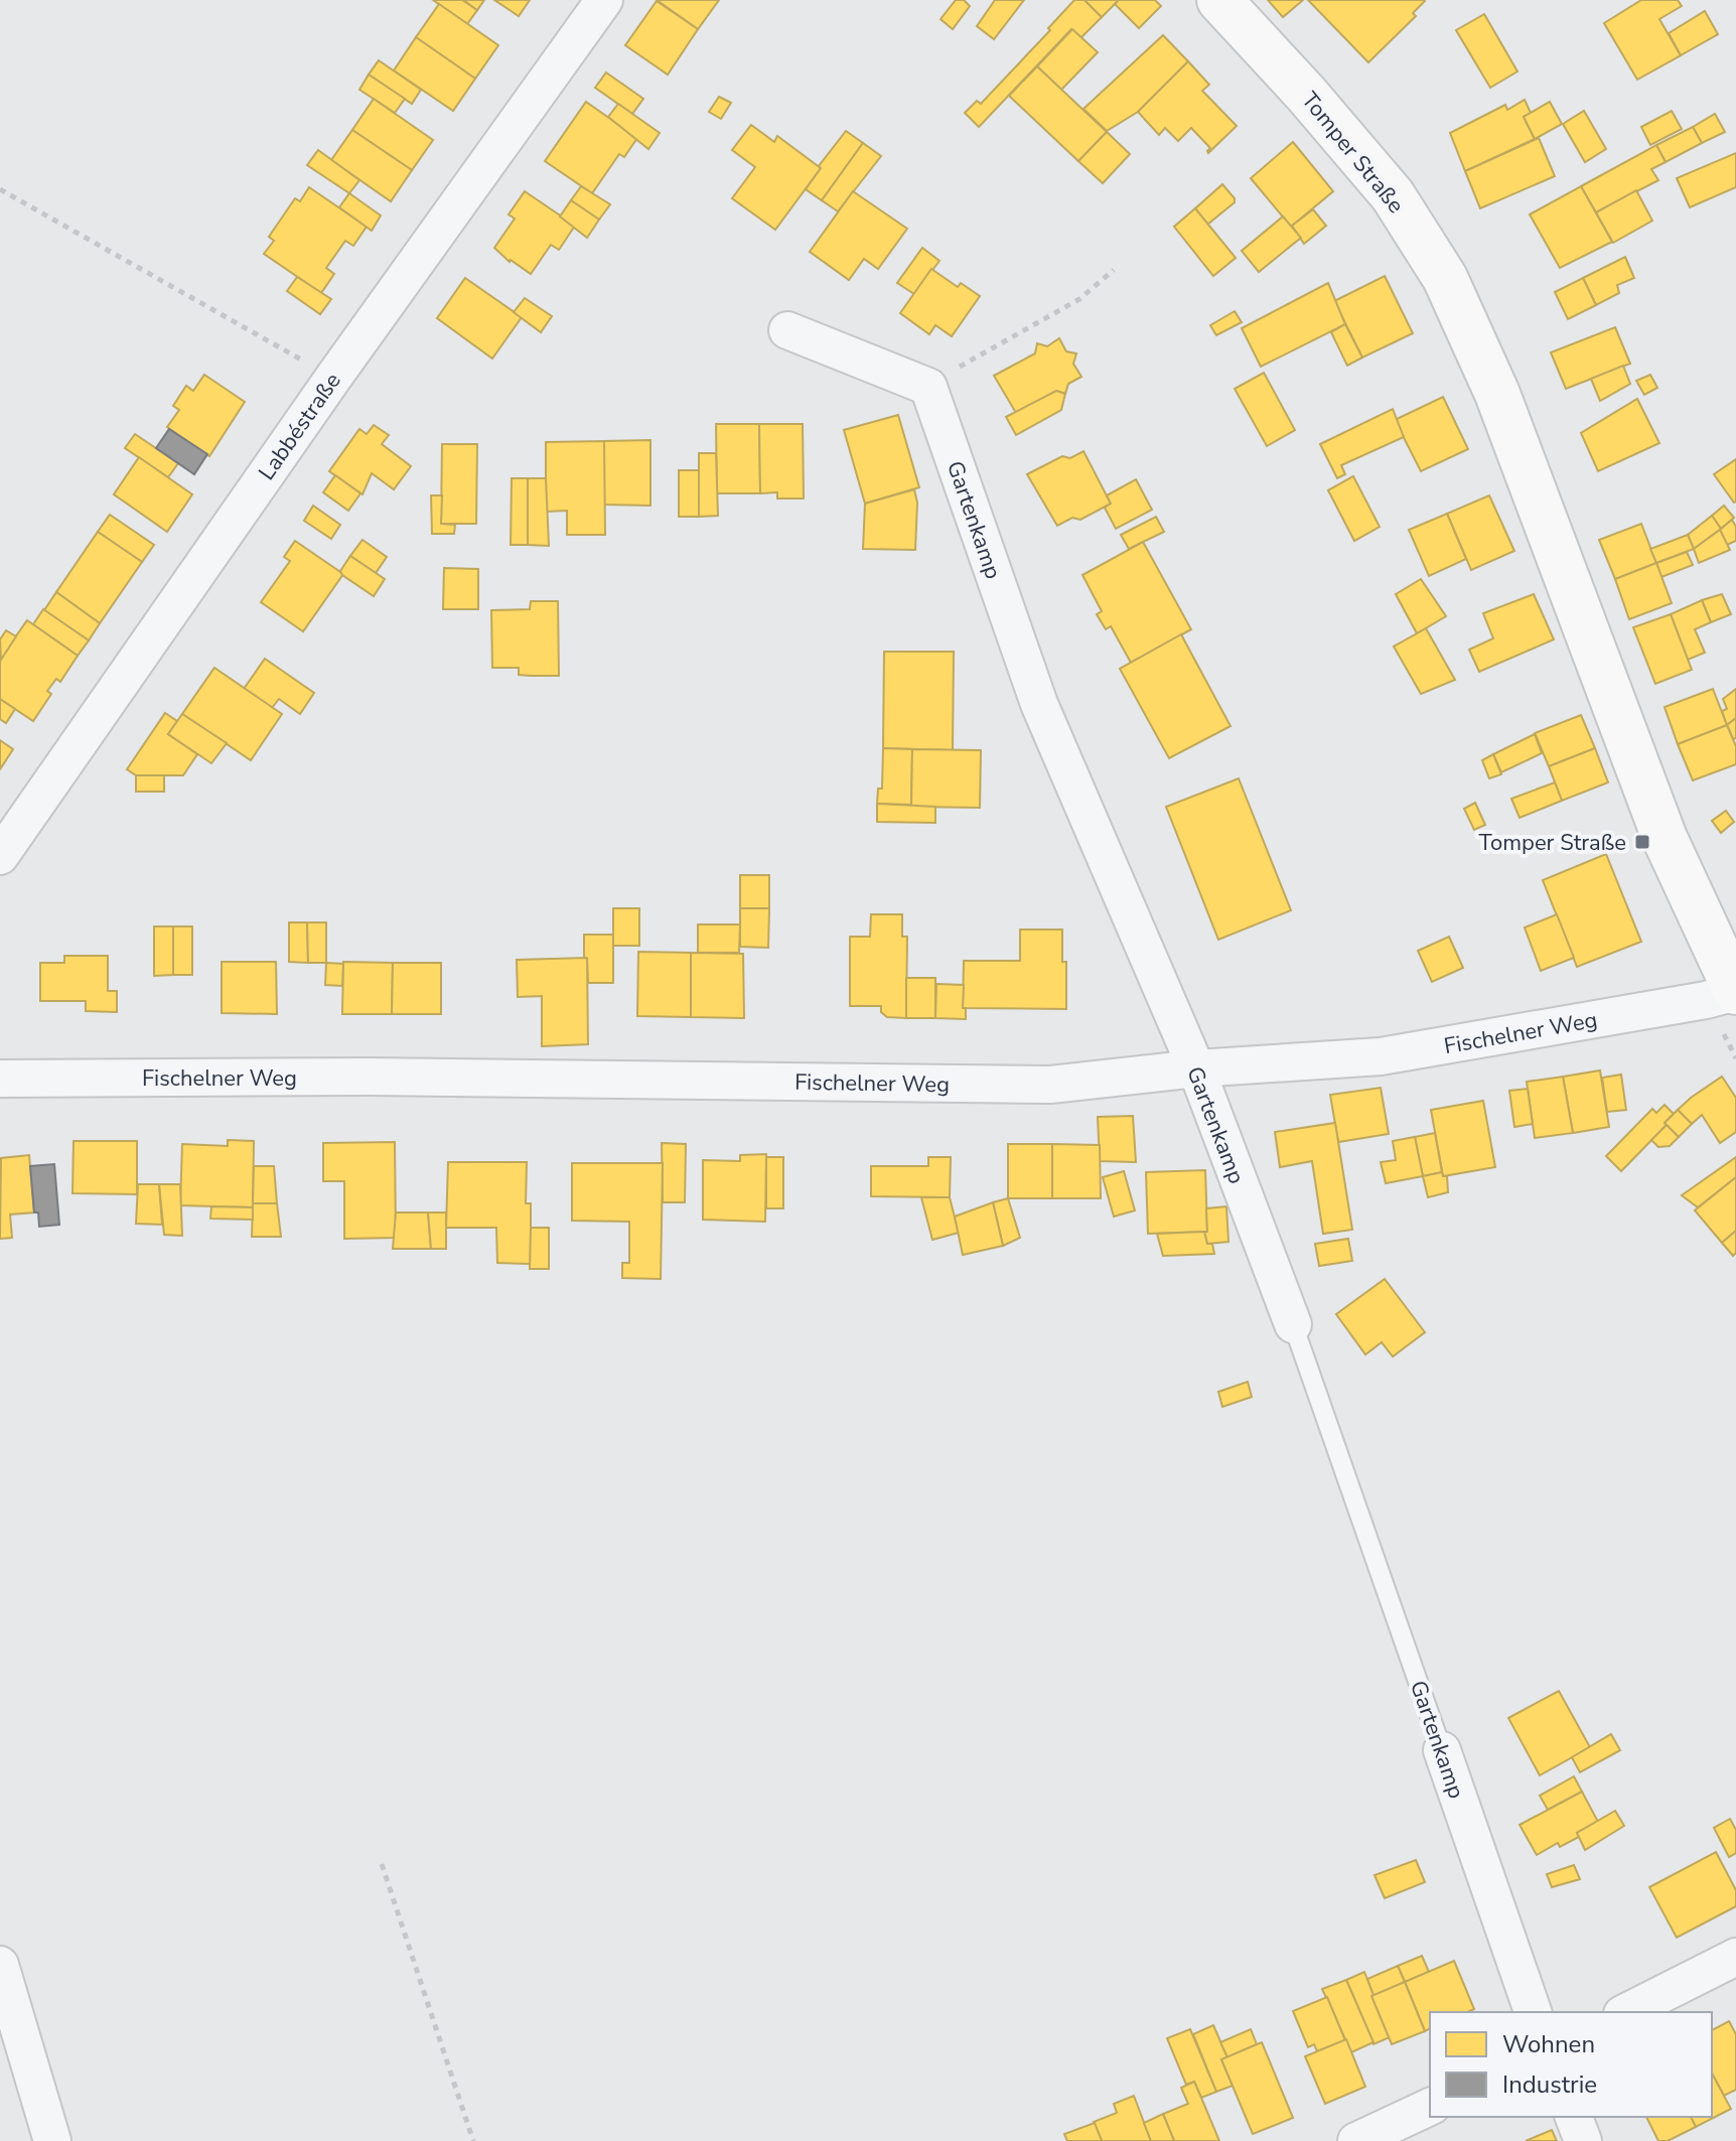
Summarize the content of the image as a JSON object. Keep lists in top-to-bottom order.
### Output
{
  "streets": {
    "main road": ["Tomper Straße"],
    "street": ["Labbéstraße", "Gartenkamp", "Fischelner Weg"]
  },
  "crossings": [
    ["Tomper Straße", "Fischelner Weg"],
    ["Gartenkamp", "Fischelner Weg"]
  ],
  "places": {
    "transit": ["Tomper Straße"]
  },
  "legend": ["Wohnen", "Industrie"]
}
